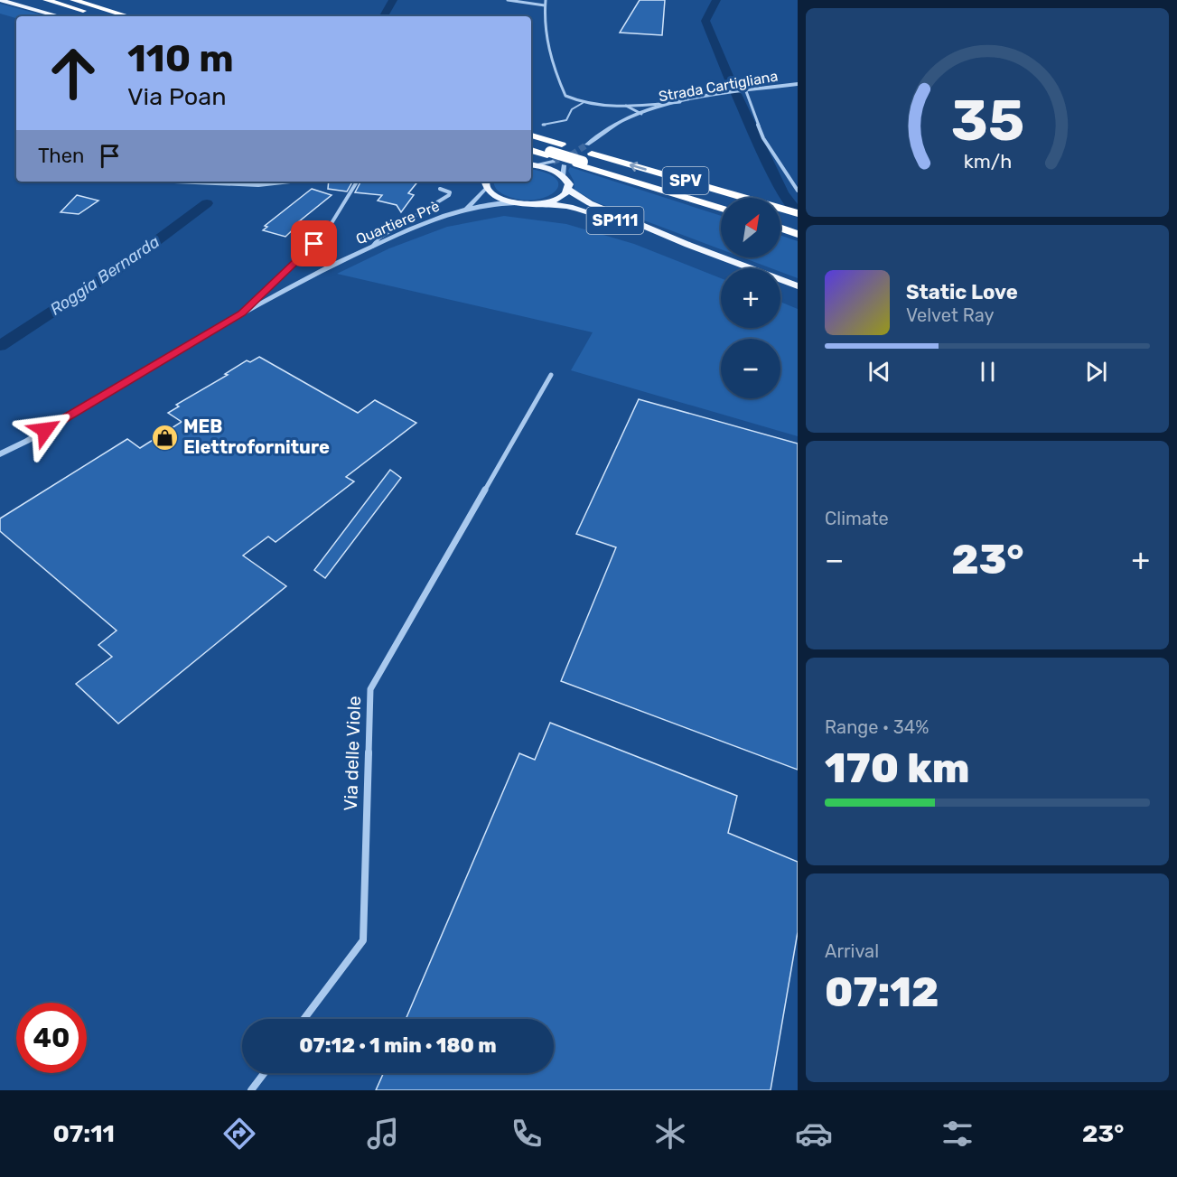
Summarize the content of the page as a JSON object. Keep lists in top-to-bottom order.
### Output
{
  "streets": {
    "highway": ["SPV"],
    "main road": ["SP111"],
    "street": ["Strada Cartigliana", "Quartiere Prè", "Via delle Viole"]
  },
  "crossings": [
    ["Strada Cartigliana", "SPV"],
    ["SP111", "Quartiere Prè"]
  ],
  "water": ["Roggia Bernarda"],
  "places": {
    "shop": ["MEB Elettroforniture"]
  },
  "north": "top right",
  "page": {
    "turn": ["110 m", "Via Poan"],
    "then": "Then",
    "map_buttons": ["+", "−"],
    "song": ["Static Love", "Velvet Ray"],
    "tile": [
      "Climate",
      ["Range · 34%", "170 km"],
      ["Arrival", "07:12"]
    ],
    "heat": ["−", "23°", "+"],
    "limit": "40",
    "trip": "07:12 · 1 min · 180 m",
    "tabs": ["07:11", "23°"],
    "gauge": ["35", "km/h"]
  }
}
